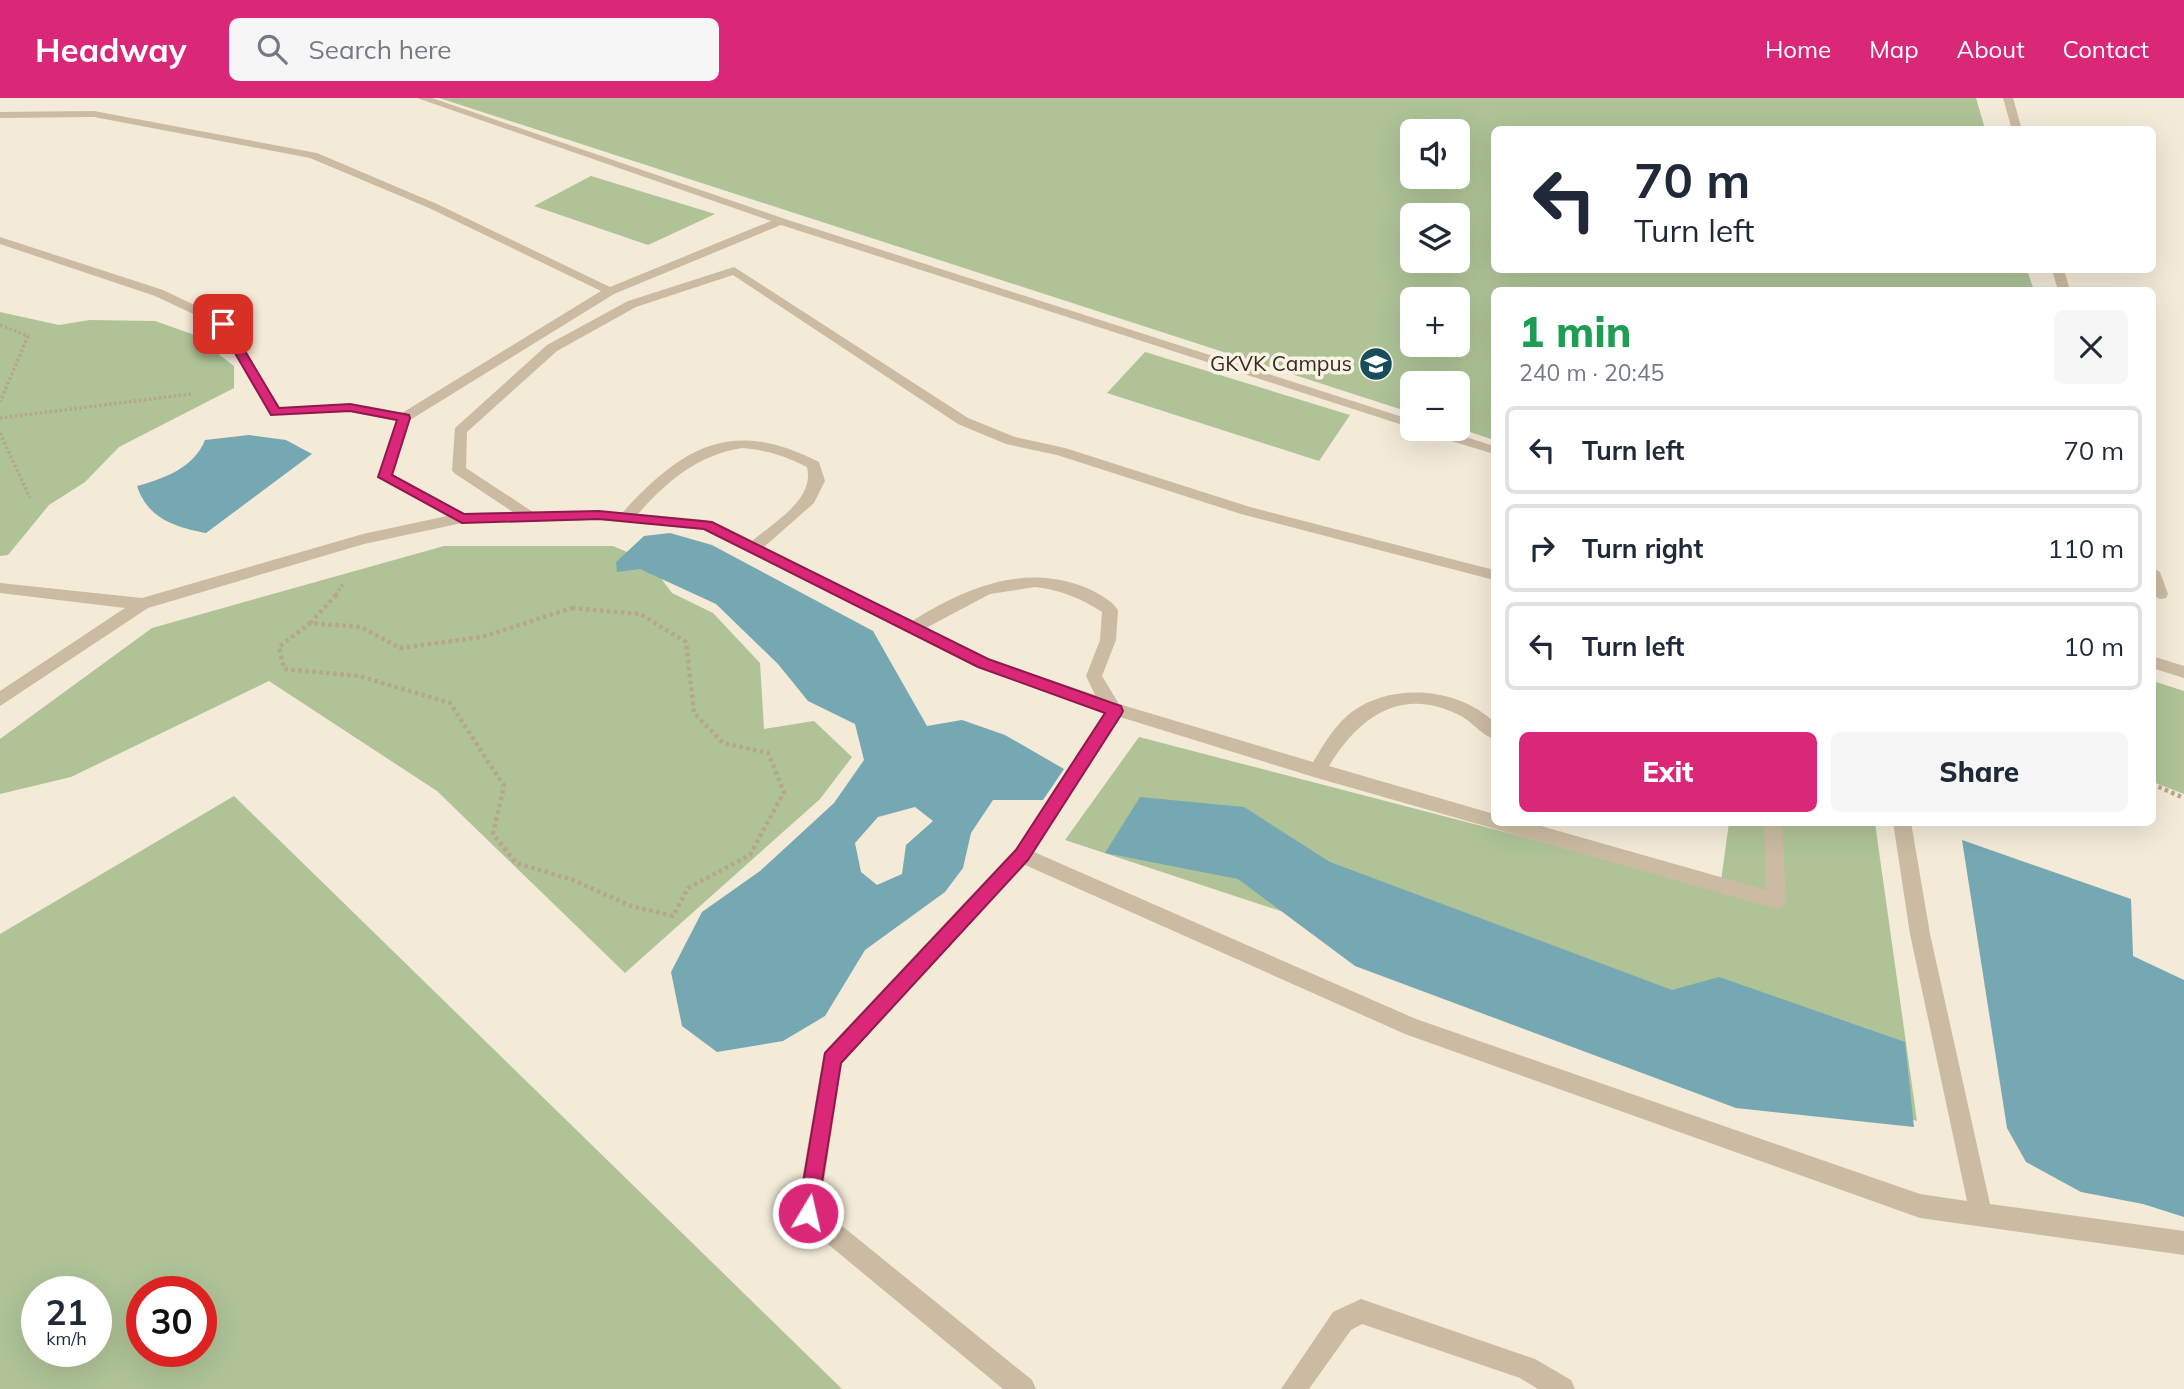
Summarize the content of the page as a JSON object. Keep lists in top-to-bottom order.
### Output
{
  "places": {
    "school or university": ["GKVK Campus"]
  },
  "page": {
    "header": "Headway",
    "search": "Search here",
    "nav": [
      "Home",
      "Map",
      "About",
      "Contact"
    ],
    "map_buttons": ["+", "−"],
    "turn": ["70 m", "Turn left"],
    "heading": ["1 min", "240 m · 20:45"],
    "list": [
      {
        "name": "Turn left",
        "value": "70 m"
      },
      {
        "name": "Turn right",
        "value": "110 m"
      },
      {
        "name": "Turn left",
        "value": "10 m"
      }
    ],
    "buttons": ["Exit", "Share"],
    "speed": "21 km/h",
    "limit": "30"
  }
}
